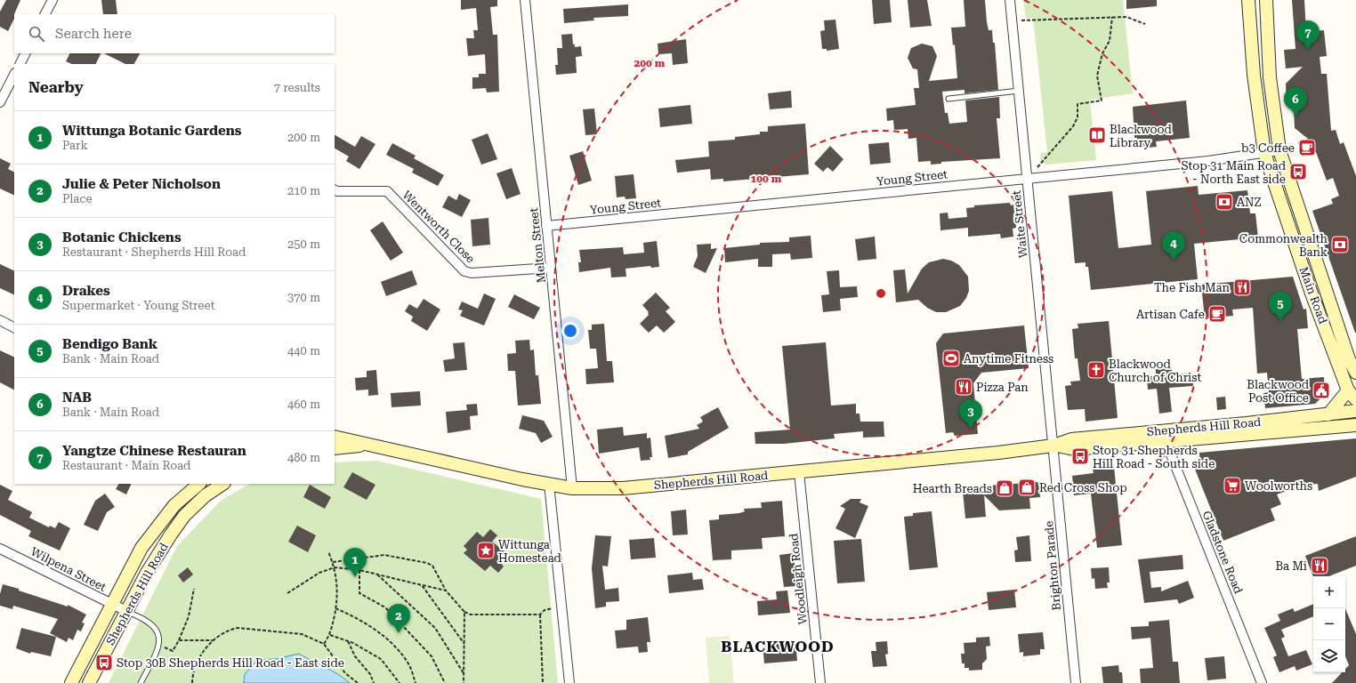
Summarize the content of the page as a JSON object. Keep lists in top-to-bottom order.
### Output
{
  "streets": {
    "main road": ["Main Road", "Shepherds Hill Road"],
    "street": [
      "Young Street",
      "Waite Street",
      "Wentworth Close",
      "Melton Street",
      "Gladstone Road",
      "Brighton Parade",
      "Wilpena Street",
      "Woodleigh Road"
    ]
  },
  "crossings": [
    ["Young Street", "Waite Street"],
    ["Young Street", "Melton Street"],
    ["Young Street", "Main Road"],
    ["Waite Street", "Shepherds Hill Road"],
    ["Waite Street", "Brighton Parade"],
    ["Wentworth Close", "Melton Street"],
    ["Melton Street", "Shepherds Hill Road"],
    ["Shepherds Hill Road", "Gladstone Road"],
    ["Shepherds Hill Road", "Brighton Parade"],
    ["Shepherds Hill Road", "Wilpena Street"],
    ["Shepherds Hill Road", "Woodleigh Road"]
  ],
  "districts": ["BLACKWOOD"],
  "places": {
    "library": ["Blackwood Library"],
    "cafe": ["b3 Coffee", "Artisan Cafe"],
    "bus stop": ["Stop 31 Main Road - North East side", "Stop 31 Shepherds Hill Road - South side", "Stop 30B Shepherds Hill Road - East side"],
    "bank": ["ANZ", "Commonwealth Bank"],
    "restaurant": ["The Fish Man", "Pizza Pan", "Ba Mi"],
    "sports": ["Anytime Fitness"],
    "church": ["Blackwood Church of Christ"],
    "public building": ["Blackwood Post Office"],
    "supermarket": ["Woolworths"],
    "shop": ["Red Cross Shop", "Hearth Breads"],
    "place": ["Wittunga Homestead"]
  },
  "page": {
    "search": "Search here",
    "pins": [
      "7",
      "6",
      "4",
      "5",
      "3",
      "1",
      "2"
    ],
    "heading": ["Nearby", "7 results"],
    "list": [
      {
        "mark": "1",
        "name": "Wittunga Botanic Gardens",
        "note": "Park",
        "value": "200 m"
      },
      {
        "mark": "2",
        "name": "Julie & Peter Nicholson",
        "note": "Place",
        "value": "210 m"
      },
      {
        "mark": "3",
        "name": "Botanic Chickens",
        "note": "Restaurant · Shepherds Hill Road",
        "value": "250 m"
      },
      {
        "mark": "4",
        "name": "Drakes",
        "note": "Supermarket · Young Street",
        "value": "370 m"
      },
      {
        "mark": "5",
        "name": "Bendigo Bank",
        "note": "Bank · Main Road",
        "value": "440 m"
      },
      {
        "mark": "6",
        "name": "NAB",
        "note": "Bank · Main Road",
        "value": "460 m"
      },
      {
        "mark": "7",
        "name": "Yangtze Chinese Restauran",
        "note": "Restaurant · Main Road",
        "value": "480 m"
      }
    ],
    "map_buttons": ["+", "−"]
  },
  "rings": ["200 m", "100 m"]
}
